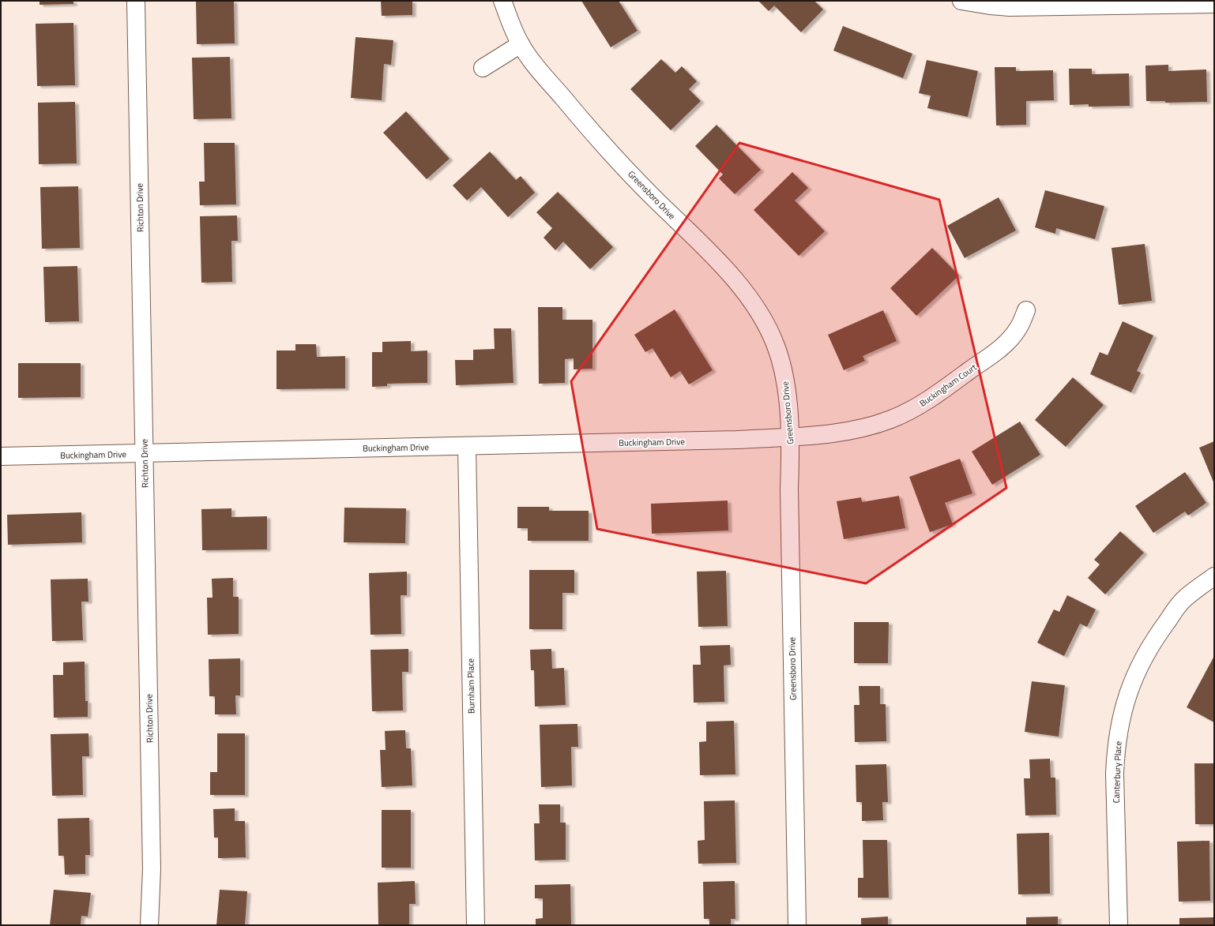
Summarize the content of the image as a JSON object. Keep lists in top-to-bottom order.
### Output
{
  "streets": {
    "street": [
      "Greensboro Drive",
      "Richton Drive",
      "Buckingham Court",
      "Buckingham Drive",
      "Burnham Place",
      "Canterbury Place"
    ]
  },
  "crossings": [
    ["Greensboro Drive", "Buckingham Court"],
    ["Greensboro Drive", "Buckingham Drive"],
    ["Richton Drive", "Buckingham Drive"],
    ["Buckingham Court", "Buckingham Drive"],
    ["Buckingham Drive", "Burnham Place"]
  ]
}
